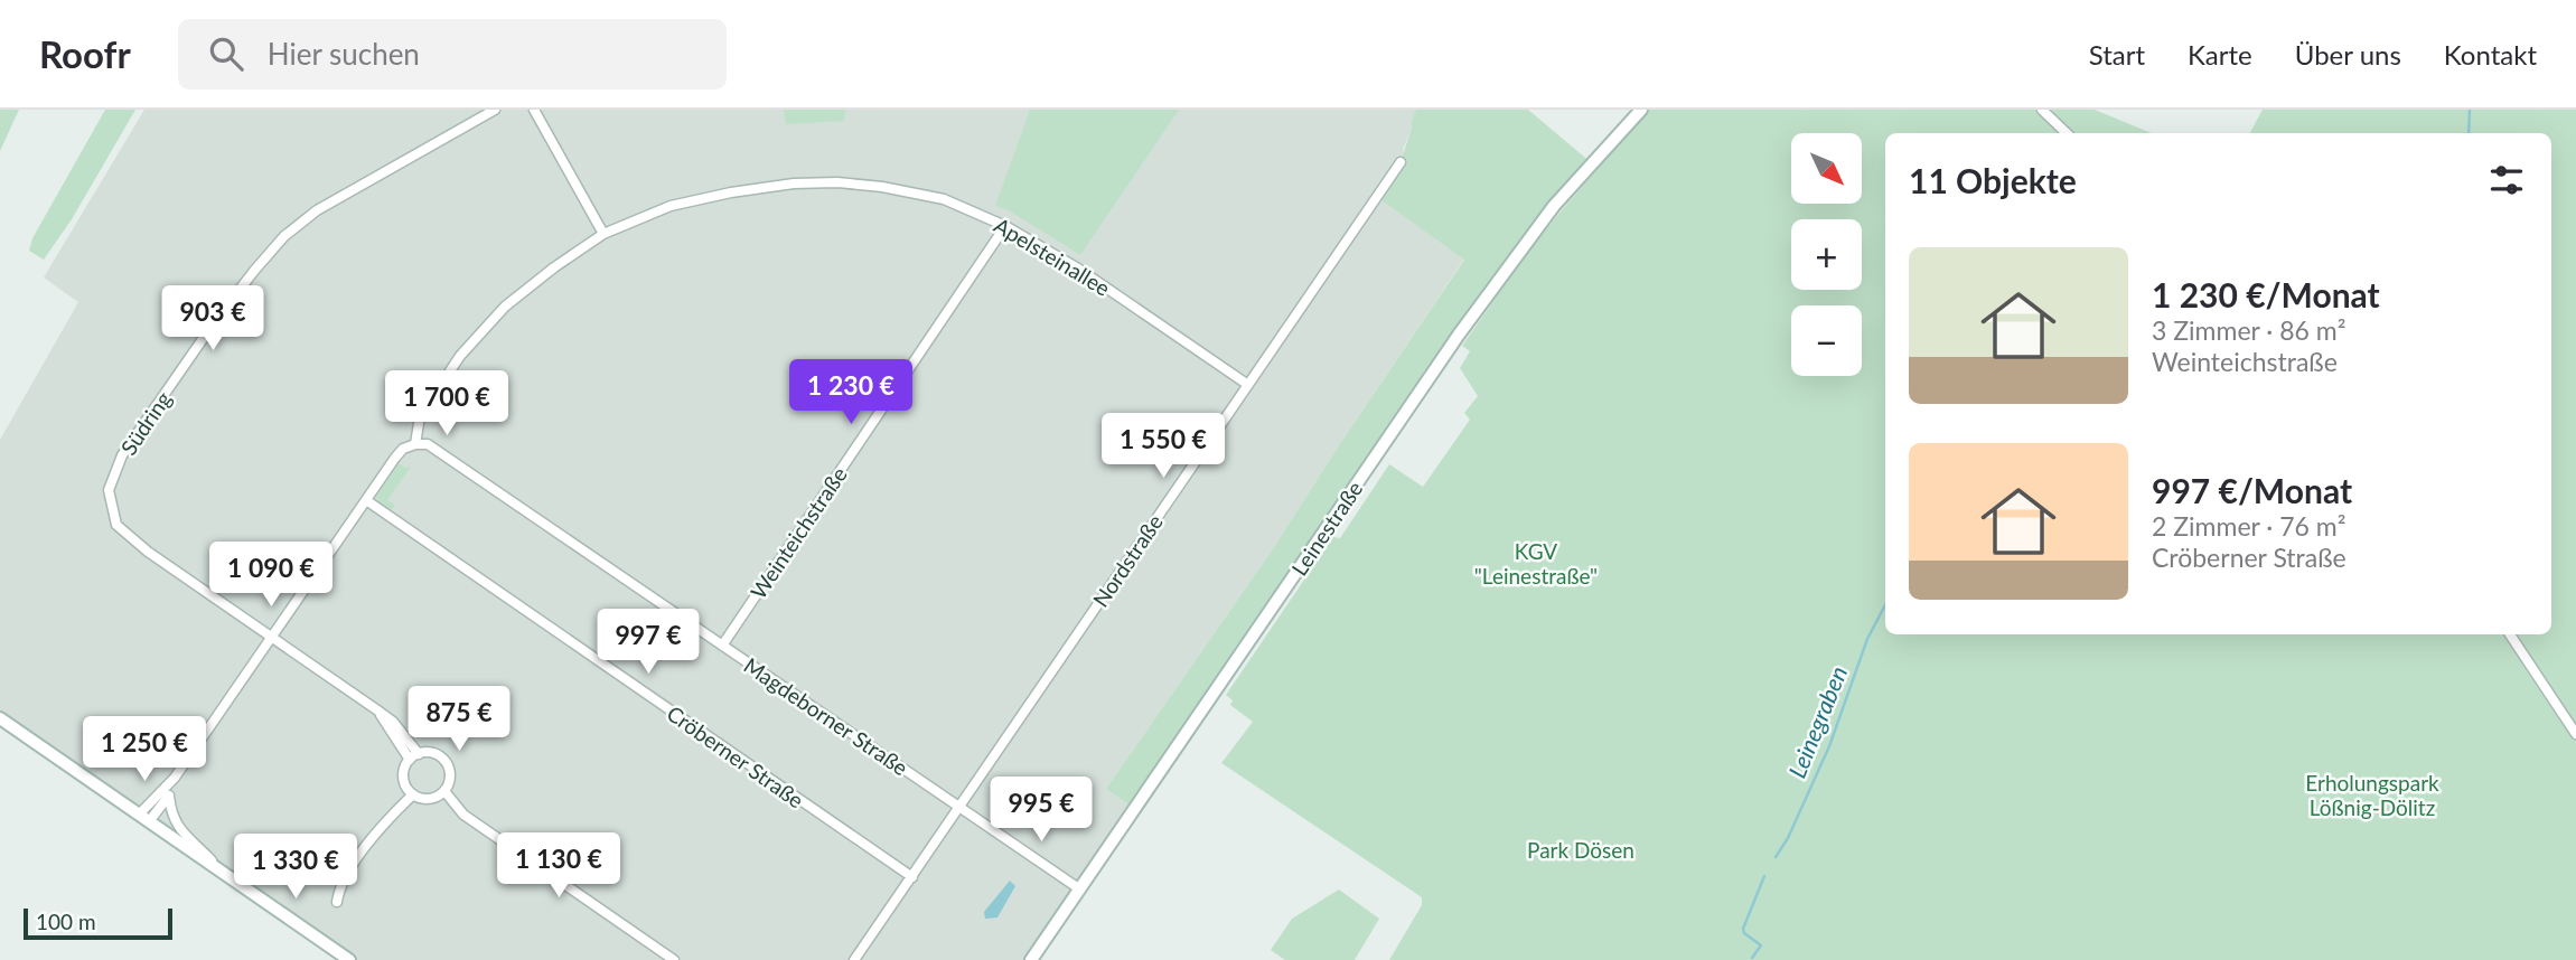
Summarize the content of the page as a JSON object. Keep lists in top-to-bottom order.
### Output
{
  "streets": {
    "main road": ["Leinestraße"],
    "street": [
      "Apelsteinallee",
      "Südring",
      "Weinteichstraße",
      "Nordstraße",
      "Magdeborner Straße",
      "Cröberner Straße"
    ]
  },
  "crossings": [
    ["Apelsteinallee", "Südring"],
    ["Apelsteinallee", "Weinteichstraße"],
    ["Apelsteinallee", "Nordstraße"],
    ["Apelsteinallee", "Magdeborner Straße"],
    ["Apelsteinallee", "Cröberner Straße"],
    ["Leinestraße", "Magdeborner Straße"],
    ["Weinteichstraße", "Magdeborner Straße"],
    ["Nordstraße", "Magdeborner Straße"],
    ["Nordstraße", "Cröberner Straße"]
  ],
  "water": ["Leinegraben"],
  "parks": ["KGV \"Leinestraße\"", "Erholungspark Lößnig-Dölitz", "Park Dösen"],
  "scale_bar": "100 m",
  "north": "bottom right",
  "page": {
    "header": "Roofr",
    "search": "Hier suchen",
    "nav": [
      "Start",
      "Karte",
      "Über uns",
      "Kontakt"
    ],
    "map_buttons": ["+", "−"],
    "heading": "11 Objekte",
    "list": [
      {
        "name": "1 230 €/Monat",
        "note": "3 Zimmer · 86 m² · Weinteichstraße"
      },
      {
        "name": "997 €/Monat",
        "note": "2 Zimmer · 76 m² · Cröberner Straße"
      }
    ],
    "price": [
      "903 €",
      "1 230 €",
      "1 700 €",
      "1 550 €",
      "1 090 €",
      "997 €",
      "875 €",
      "1 250 €",
      "995 €",
      "1 130 €",
      "1 330 €"
    ],
    "scale": "100 m"
  }
}
